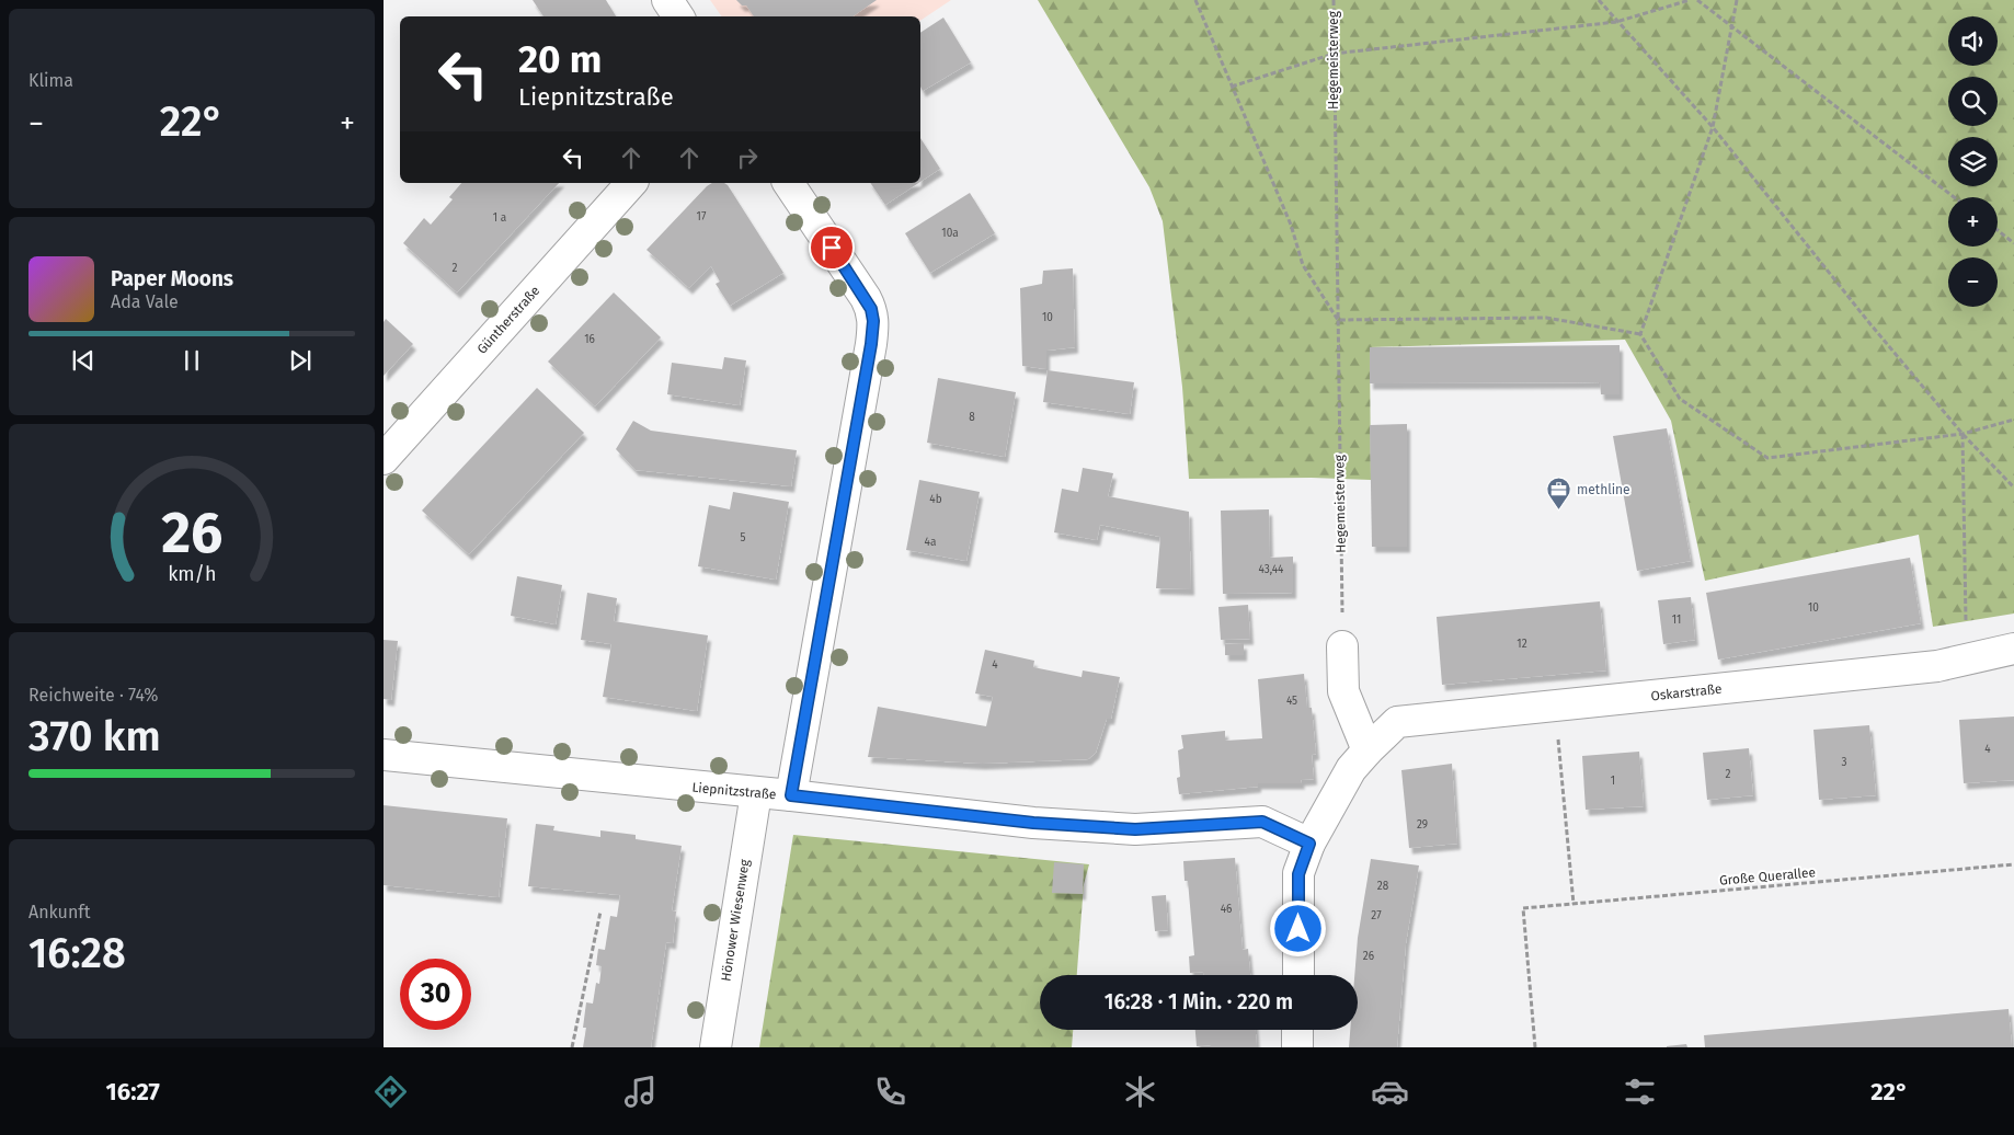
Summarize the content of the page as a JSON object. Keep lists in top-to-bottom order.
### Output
{
  "streets": {
    "street": [
      "Güntherstraße",
      "Oskarstraße",
      "Liepnitzstraße",
      "Hönower Wiesenweg"
    ],
    "path": ["Hegemeisterweg", "Große Querallee"]
  },
  "crossings": [
    ["Liepnitzstraße", "Hönower Wiesenweg"]
  ],
  "places": {
    "office": ["methline"]
  },
  "house_numbers": [
    "17",
    "1 a",
    "10a",
    "2",
    "10",
    "16",
    "8",
    "4b",
    "5",
    "4a",
    "43,44",
    "10",
    "11",
    "12",
    "4",
    "45",
    "4",
    "3",
    "2",
    "1",
    "29",
    "28",
    "46",
    "27",
    "26"
  ],
  "page": {
    "tile": [
      "Klima",
      ["Reichweite · 74%", "370 km"],
      ["Ankunft", "16:28"]
    ],
    "map_buttons": ["+", "−"],
    "turn": ["20 m", "Liepnitzstraße"],
    "heat": ["−", "22°", "+"],
    "song": ["Paper Moons", "Ada Vale"],
    "limit": "30",
    "trip": "16:28 · 1 Min. · 220 m",
    "tabs": ["16:27", "22°"],
    "gauge": ["26", "km/h"]
  }
}
